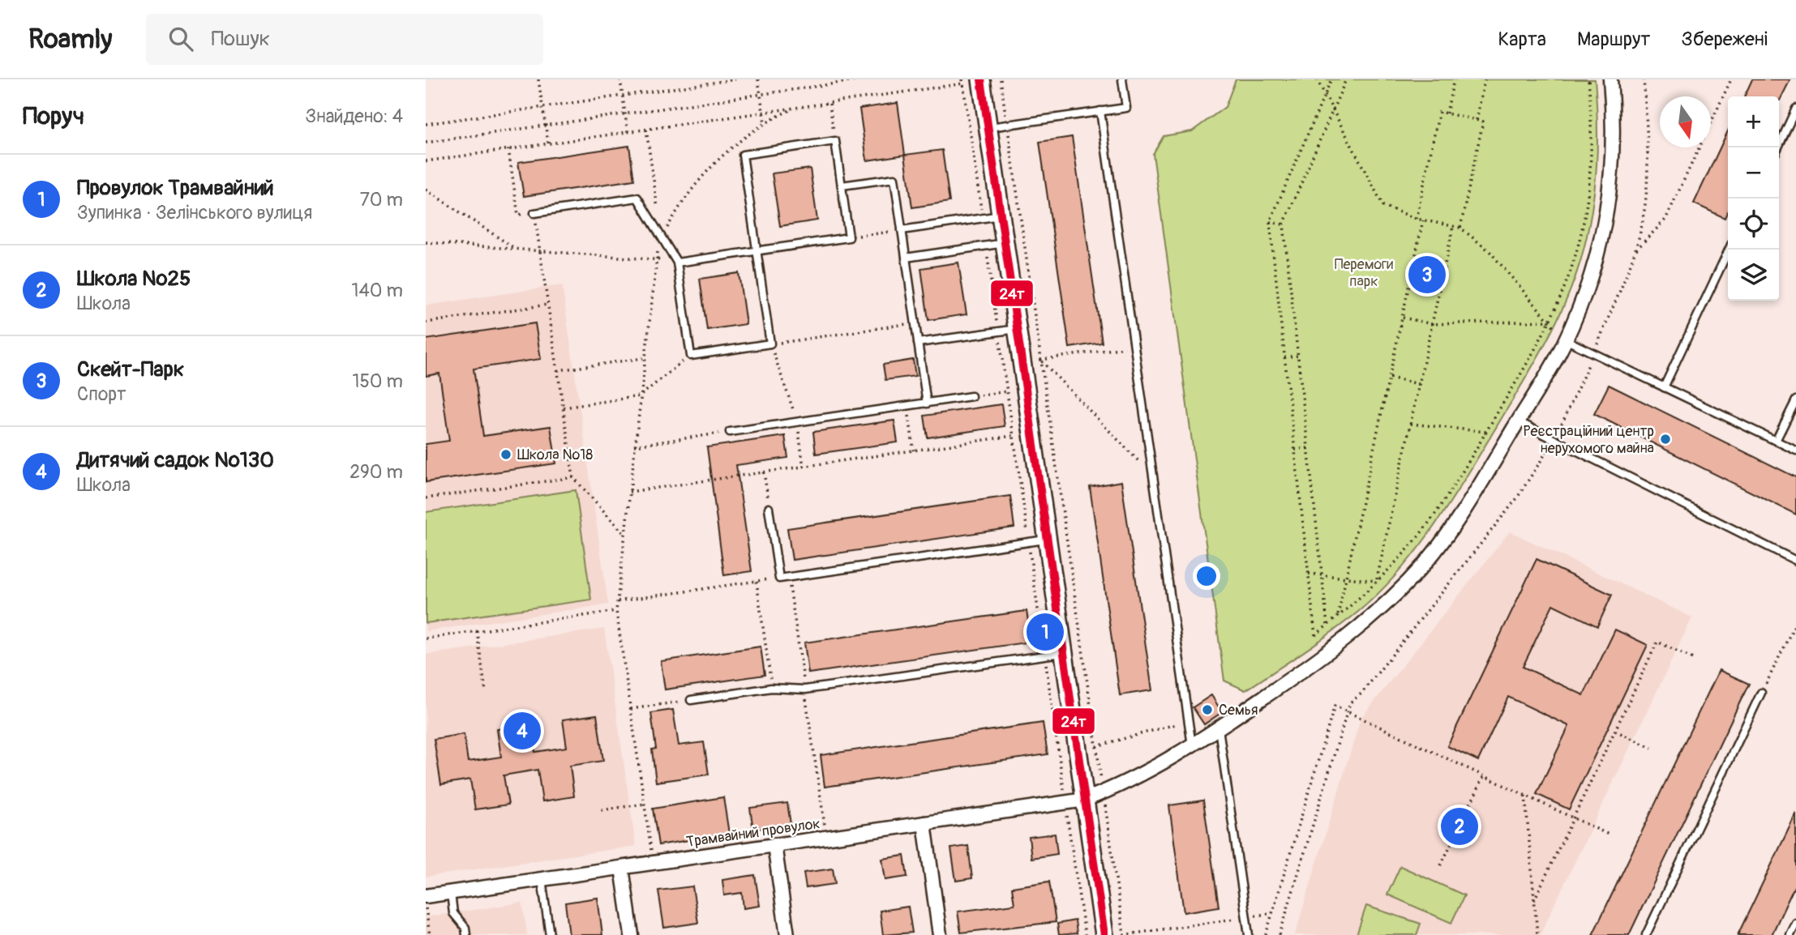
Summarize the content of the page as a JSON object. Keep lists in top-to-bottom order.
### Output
{
  "streets": {
    "street": ["Трамвайний провулок"]
  },
  "parks": ["Перемоги парк"],
  "places": ["Реєстраційний центр нерухомого майна", "Школа №18", "Семья"],
  "lines": ["transit line 24т"],
  "north": "bottom",
  "page": {
    "header": "Roamly",
    "search": "Пошук",
    "nav": ["Карта", "Маршрут", "Збережені"],
    "heading": ["Поруч", "Знайдено: 4"],
    "map_buttons": ["+", "−"],
    "list": [
      {
        "mark": "1",
        "name": "Провулок Трамвайний",
        "note": "Зупинка · Зелінського вулиця",
        "value": "70 m"
      },
      {
        "mark": "2",
        "name": "Школа №25",
        "note": "Школа",
        "value": "140 m"
      },
      {
        "mark": "3",
        "name": "Скейт-Парк",
        "note": "Спорт",
        "value": "150 m"
      },
      {
        "mark": "4",
        "name": "Дитячий садок №130",
        "note": "Школа",
        "value": "290 m"
      }
    ],
    "pins": [
      "3",
      "1",
      "4",
      "2"
    ]
  }
}
